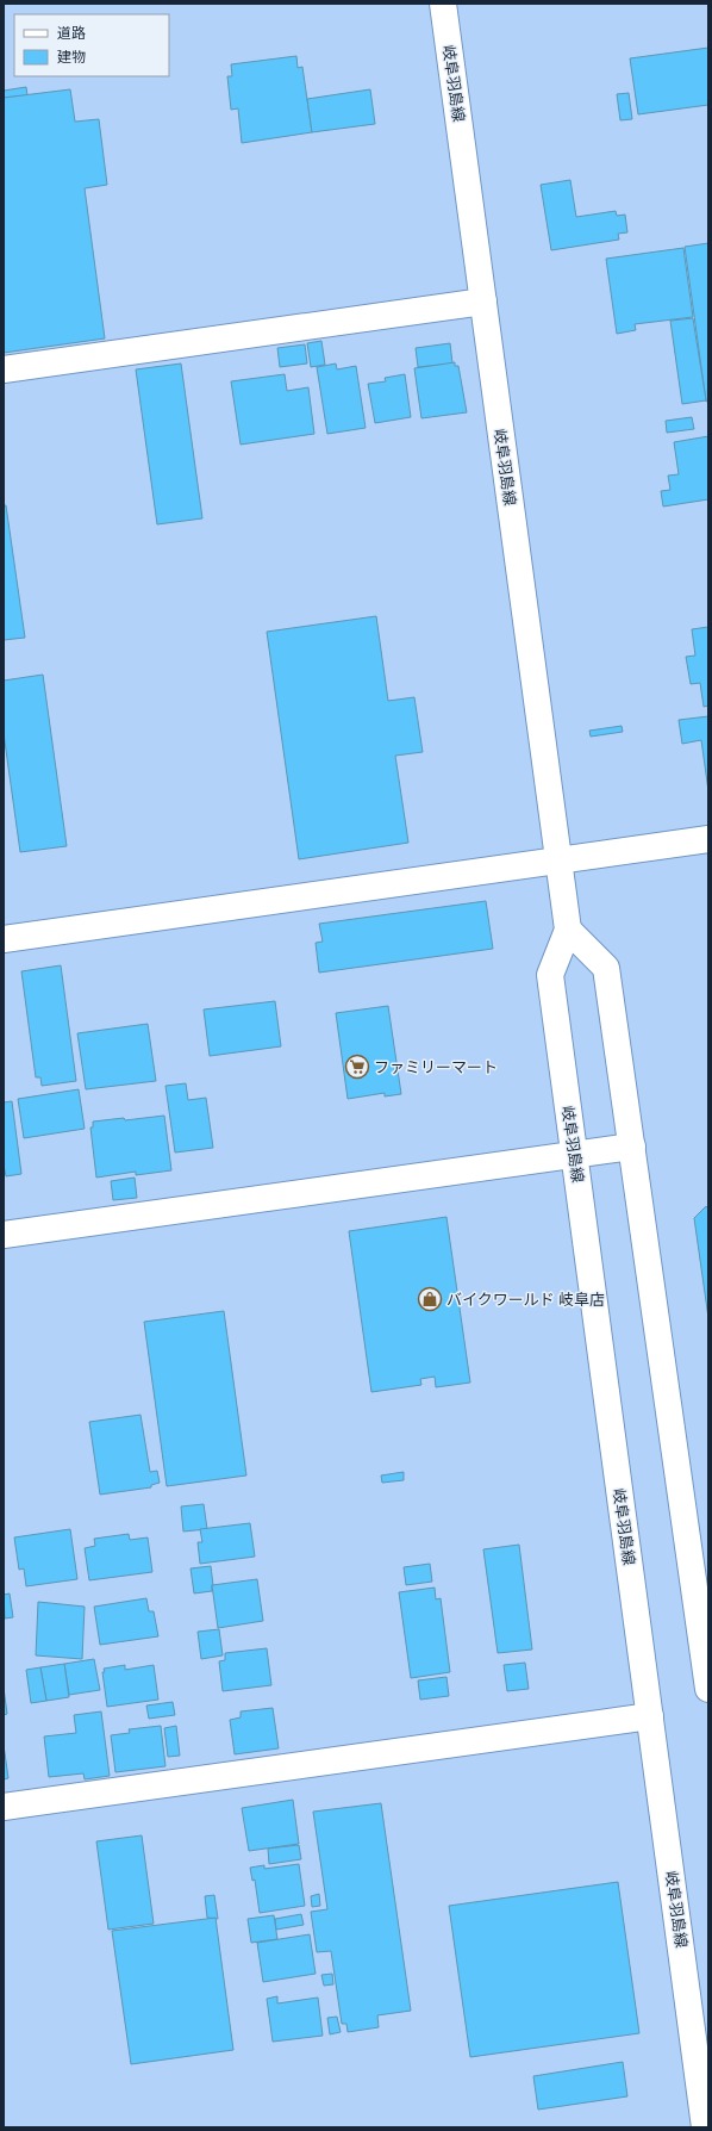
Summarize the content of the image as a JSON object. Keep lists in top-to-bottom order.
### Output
{
  "streets": {
    "main road": ["岐阜羽島線"]
  },
  "places": {
    "supermarket": ["ファミリーマート"],
    "shop": ["バイクワールド 岐阜店"]
  },
  "legend": ["道路", "建物"]
}
